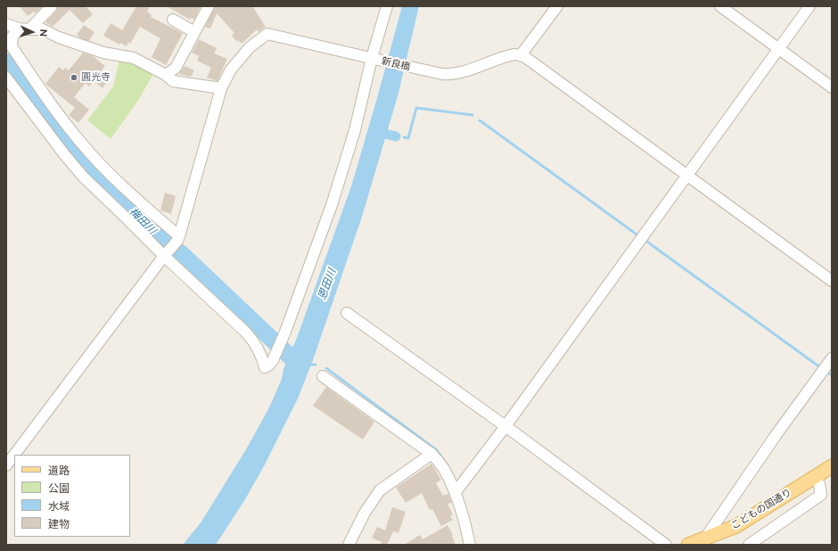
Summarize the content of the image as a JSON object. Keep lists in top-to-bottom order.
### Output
{
  "streets": {
    "main road": ["こどもの国通り"],
    "street": ["新良橋"]
  },
  "water": ["梅田川", "恩田川"],
  "places": ["圓光寺"],
  "legend": [
    "道路",
    "公園",
    "水域",
    "建物"
  ],
  "north": "right"
}
